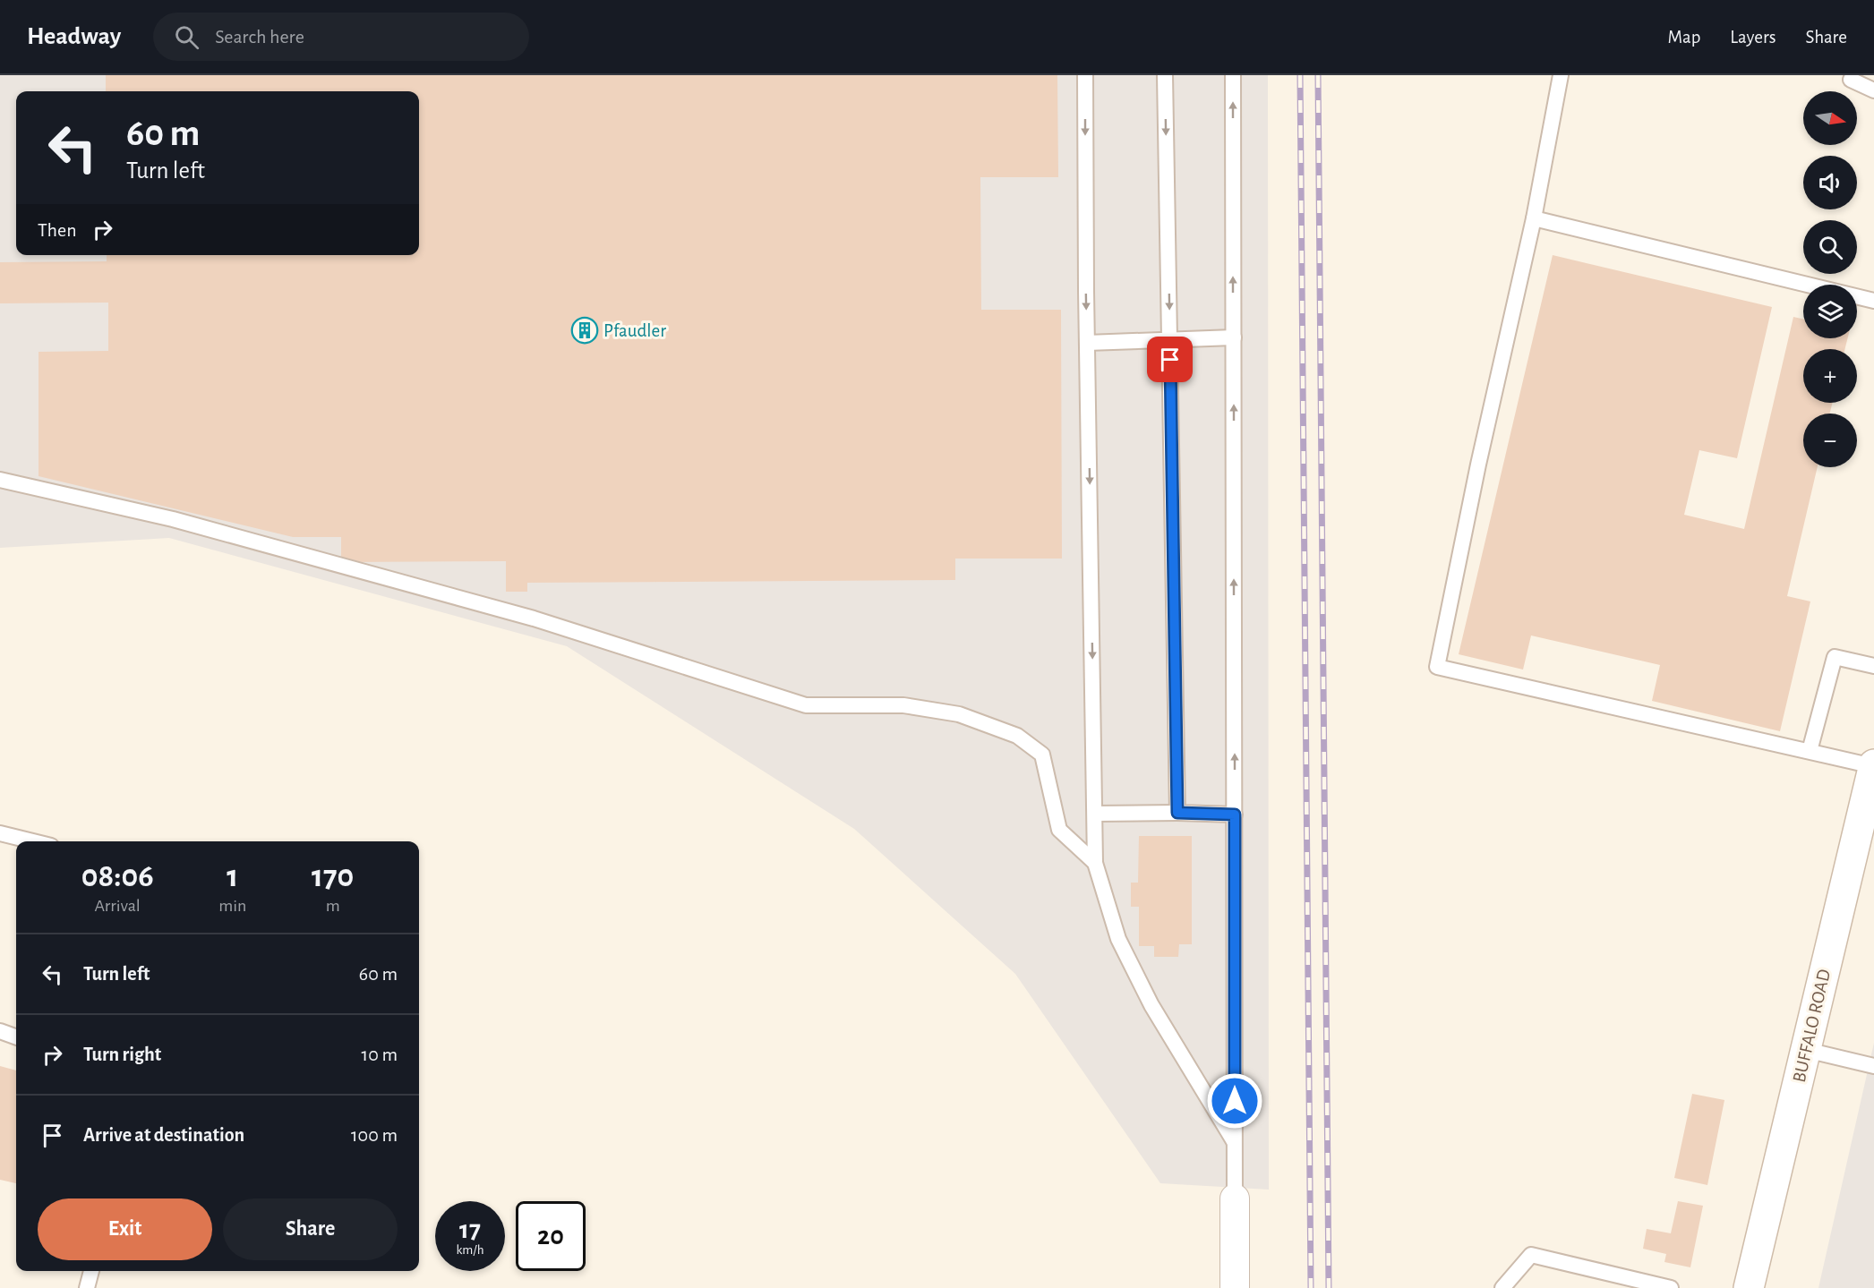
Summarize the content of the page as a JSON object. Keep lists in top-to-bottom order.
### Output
{
  "streets": {
    "main road": ["BUFFALO ROAD"]
  },
  "places": {
    "building": ["Pfaudler"]
  },
  "north": "right",
  "page": {
    "header": "Headway",
    "search": "Search here",
    "nav": ["Map", "Layers", "Share"],
    "map_buttons": ["+", "−"],
    "turn": ["60 m", "Turn left"],
    "then": "Then",
    "eta": [
      "08:06",
      "Arrival",
      "1",
      "min",
      "170",
      "m"
    ],
    "list": [
      {
        "name": "Turn left",
        "value": "60 m"
      },
      {
        "name": "Turn right",
        "value": "10 m"
      },
      {
        "name": "Arrive at destination",
        "value": "100 m"
      }
    ],
    "buttons": ["Exit", "Share"],
    "speed": "17 km/h",
    "limit": "20"
  }
}
